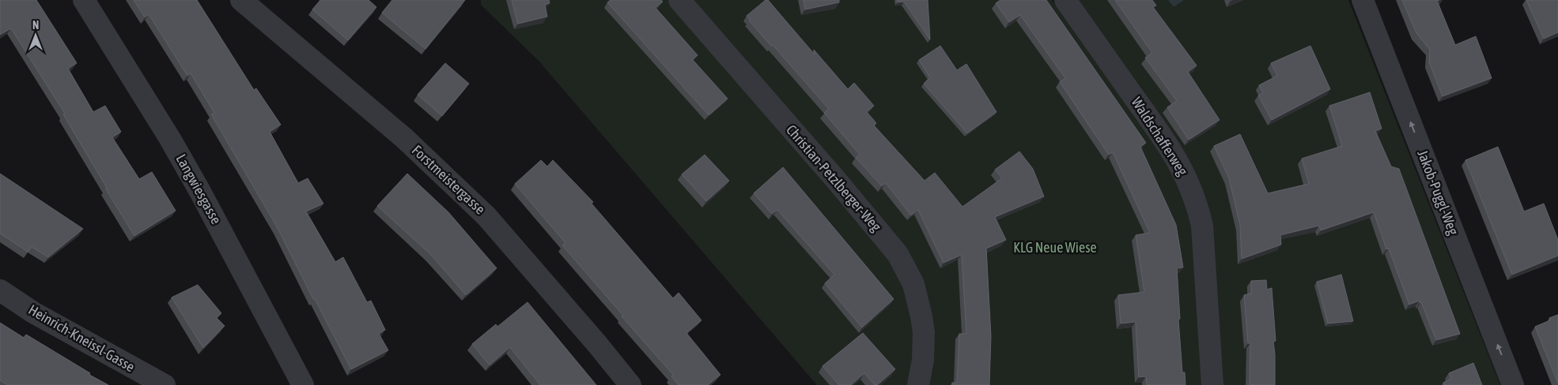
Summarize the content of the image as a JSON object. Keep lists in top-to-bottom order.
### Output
{
  "streets": {
    "street": [
      "Waldschafferweg",
      "Christian-Petzlberger-Weg",
      "Forstmeistergasse",
      "Langwiesgasse",
      "Jakob-Puggl-Weg",
      "Heinrich-Kneissl-Gasse"
    ]
  },
  "one_way": ["Jakob-Puggl-Weg"],
  "parks": ["KLG Neue Wiese"],
  "north": "top"
}
